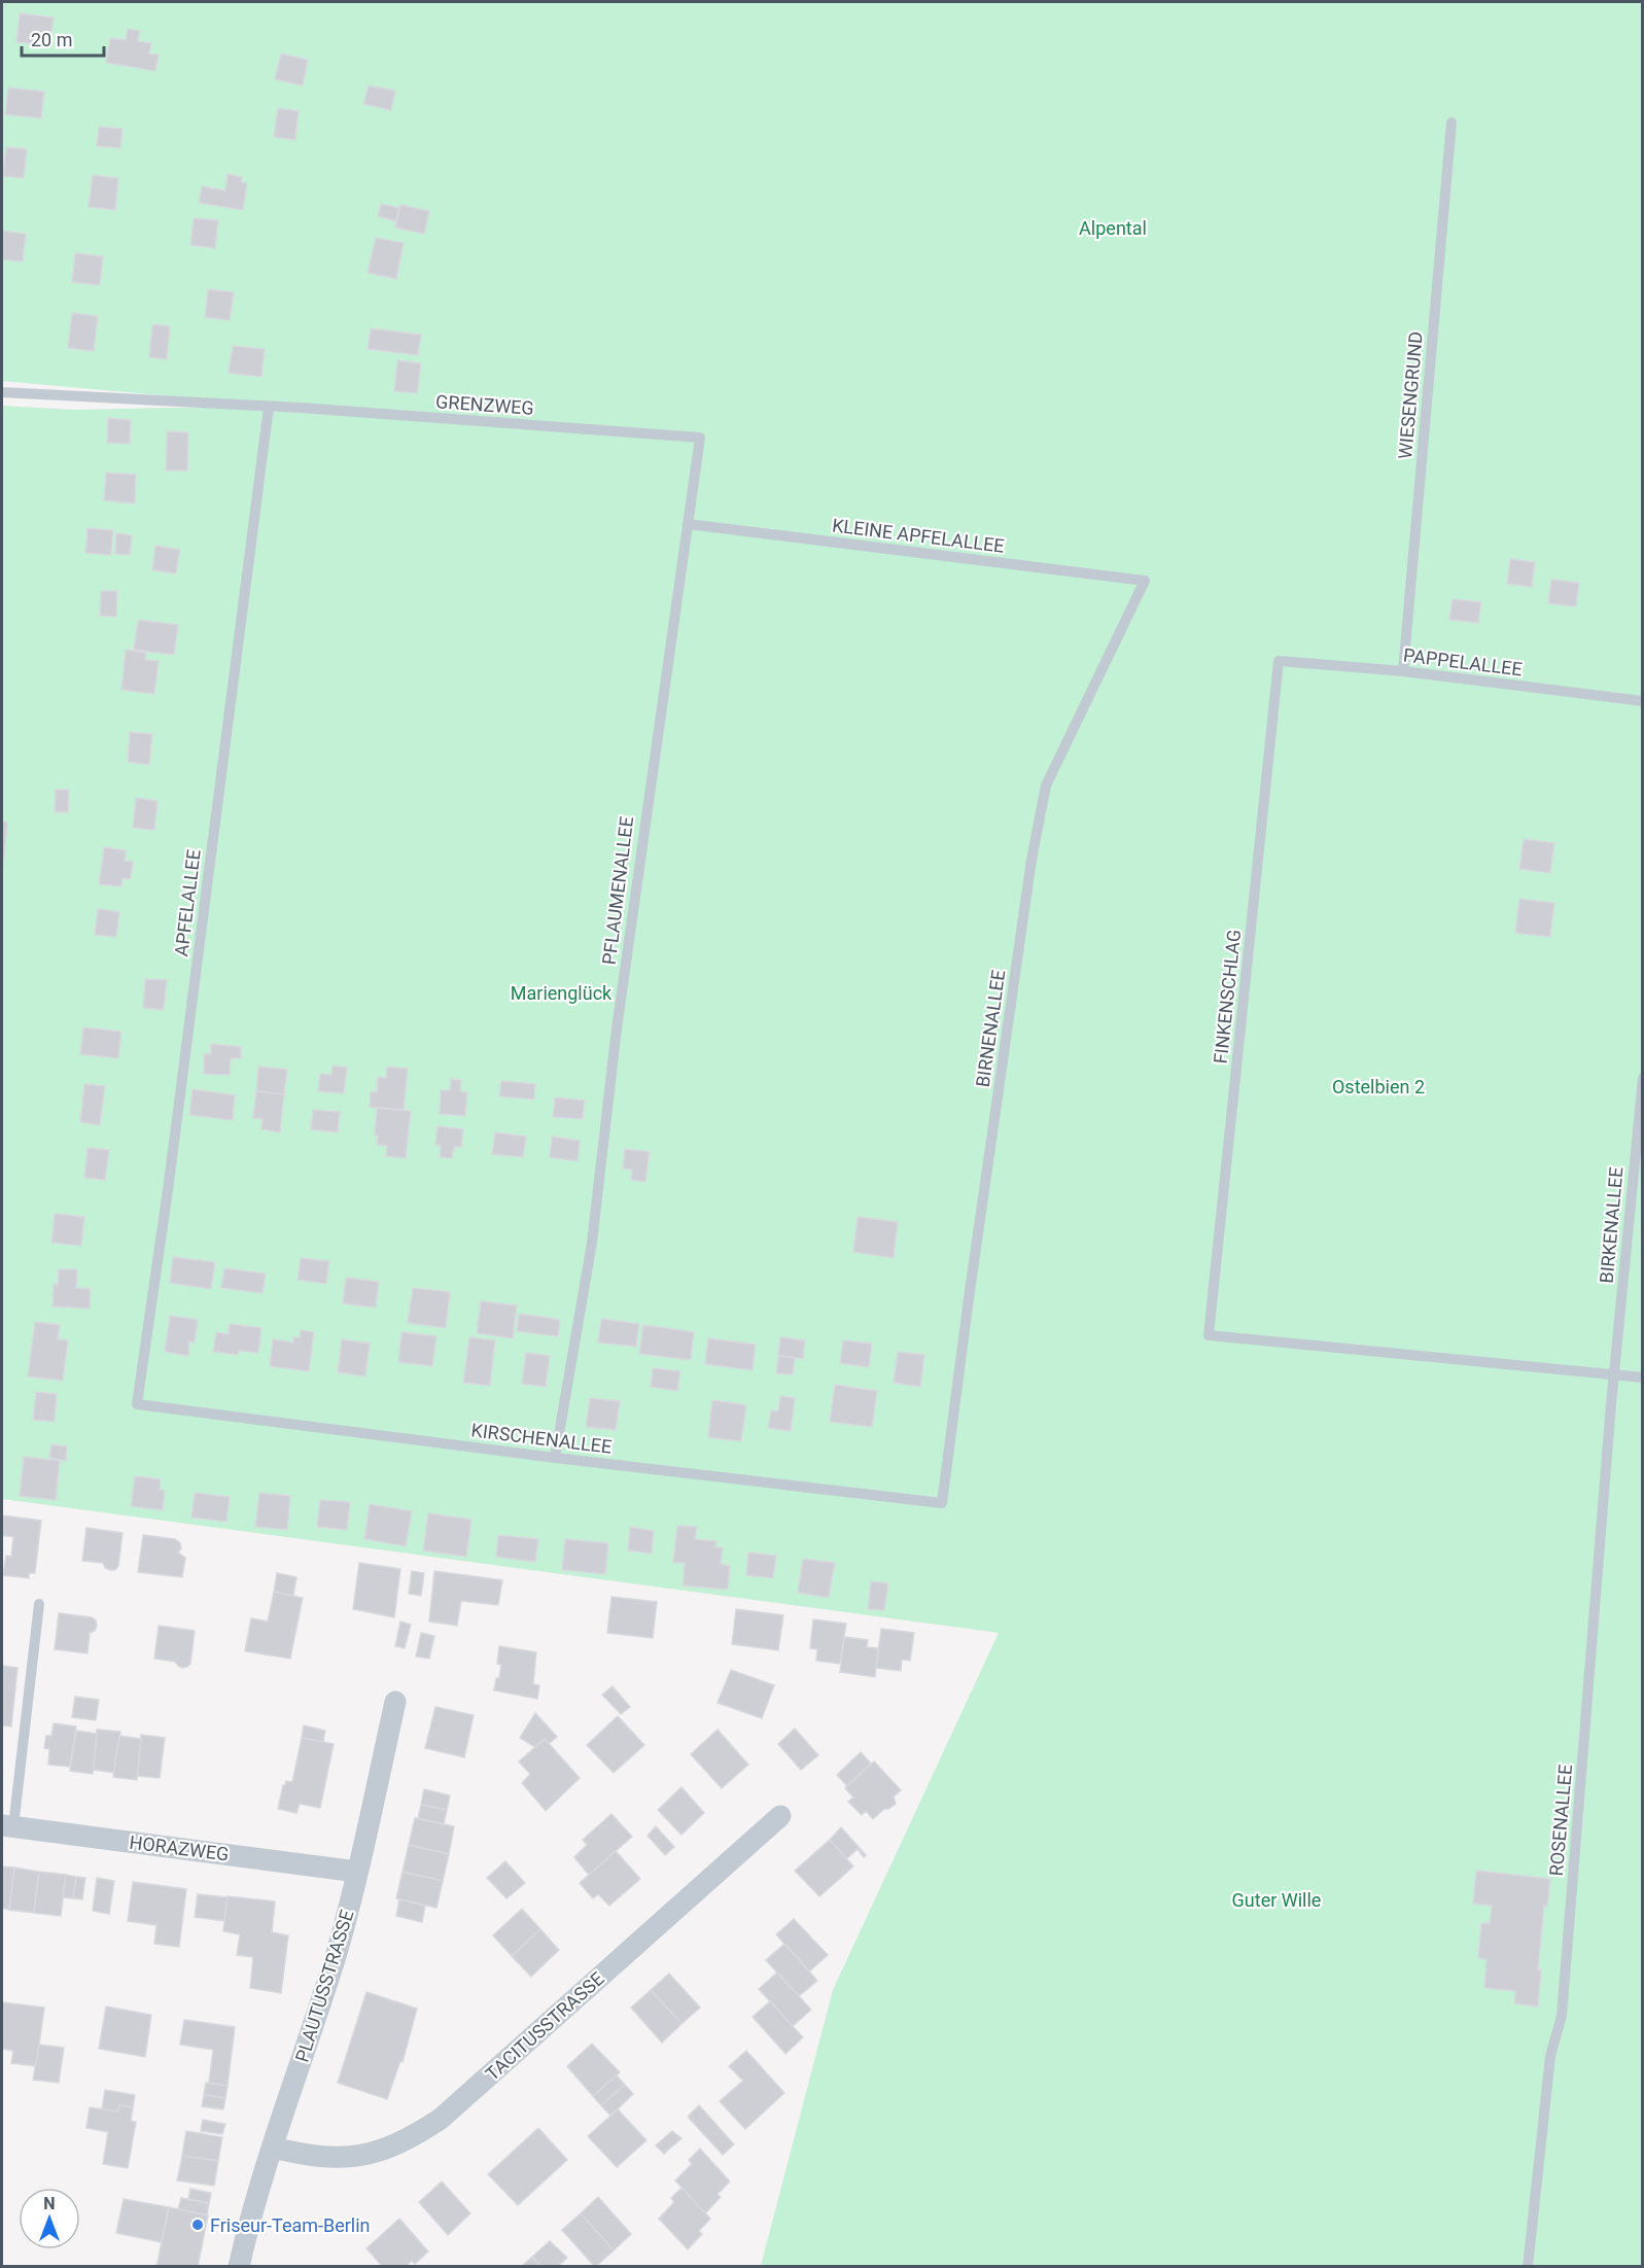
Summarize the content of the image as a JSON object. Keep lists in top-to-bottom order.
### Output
{
  "streets": {
    "street": ["HORAZWEG", "PLAUTUSSTRASSE", "TACITUSSTRASSE"],
    "lane": [
      "WIESENGRUND",
      "GRENZWEG",
      "KLEINE APFELALLEE",
      "PAPPELALLEE",
      "PFLAUMENALLEE",
      "APFELALLEE",
      "FINKENSCHLAG",
      "BIRNENALLEE",
      "BIRKENALLEE",
      "KIRSCHENALLEE",
      "ROSENALLEE"
    ]
  },
  "crossings": [
    ["WIESENGRUND", "PAPPELALLEE"],
    ["GRENZWEG", "PFLAUMENALLEE"],
    ["GRENZWEG", "APFELALLEE"],
    ["KLEINE APFELALLEE", "PFLAUMENALLEE"],
    ["KLEINE APFELALLEE", "BIRNENALLEE"],
    ["PAPPELALLEE", "FINKENSCHLAG"],
    ["PFLAUMENALLEE", "KIRSCHENALLEE"],
    ["APFELALLEE", "KIRSCHENALLEE"],
    ["FINKENSCHLAG", "BIRKENALLEE"],
    ["FINKENSCHLAG", "ROSENALLEE"],
    ["BIRNENALLEE", "KIRSCHENALLEE"],
    ["BIRKENALLEE", "ROSENALLEE"],
    ["HORAZWEG", "PLAUTUSSTRASSE"],
    ["PLAUTUSSTRASSE", "TACITUSSTRASSE"]
  ],
  "parks": [
    "Alpental",
    "Marienglück",
    "Ostelbien 2",
    "Guter Wille"
  ],
  "places": ["Friseur-Team-Berlin"],
  "scale_bar": "20 m",
  "north": "top"
}
